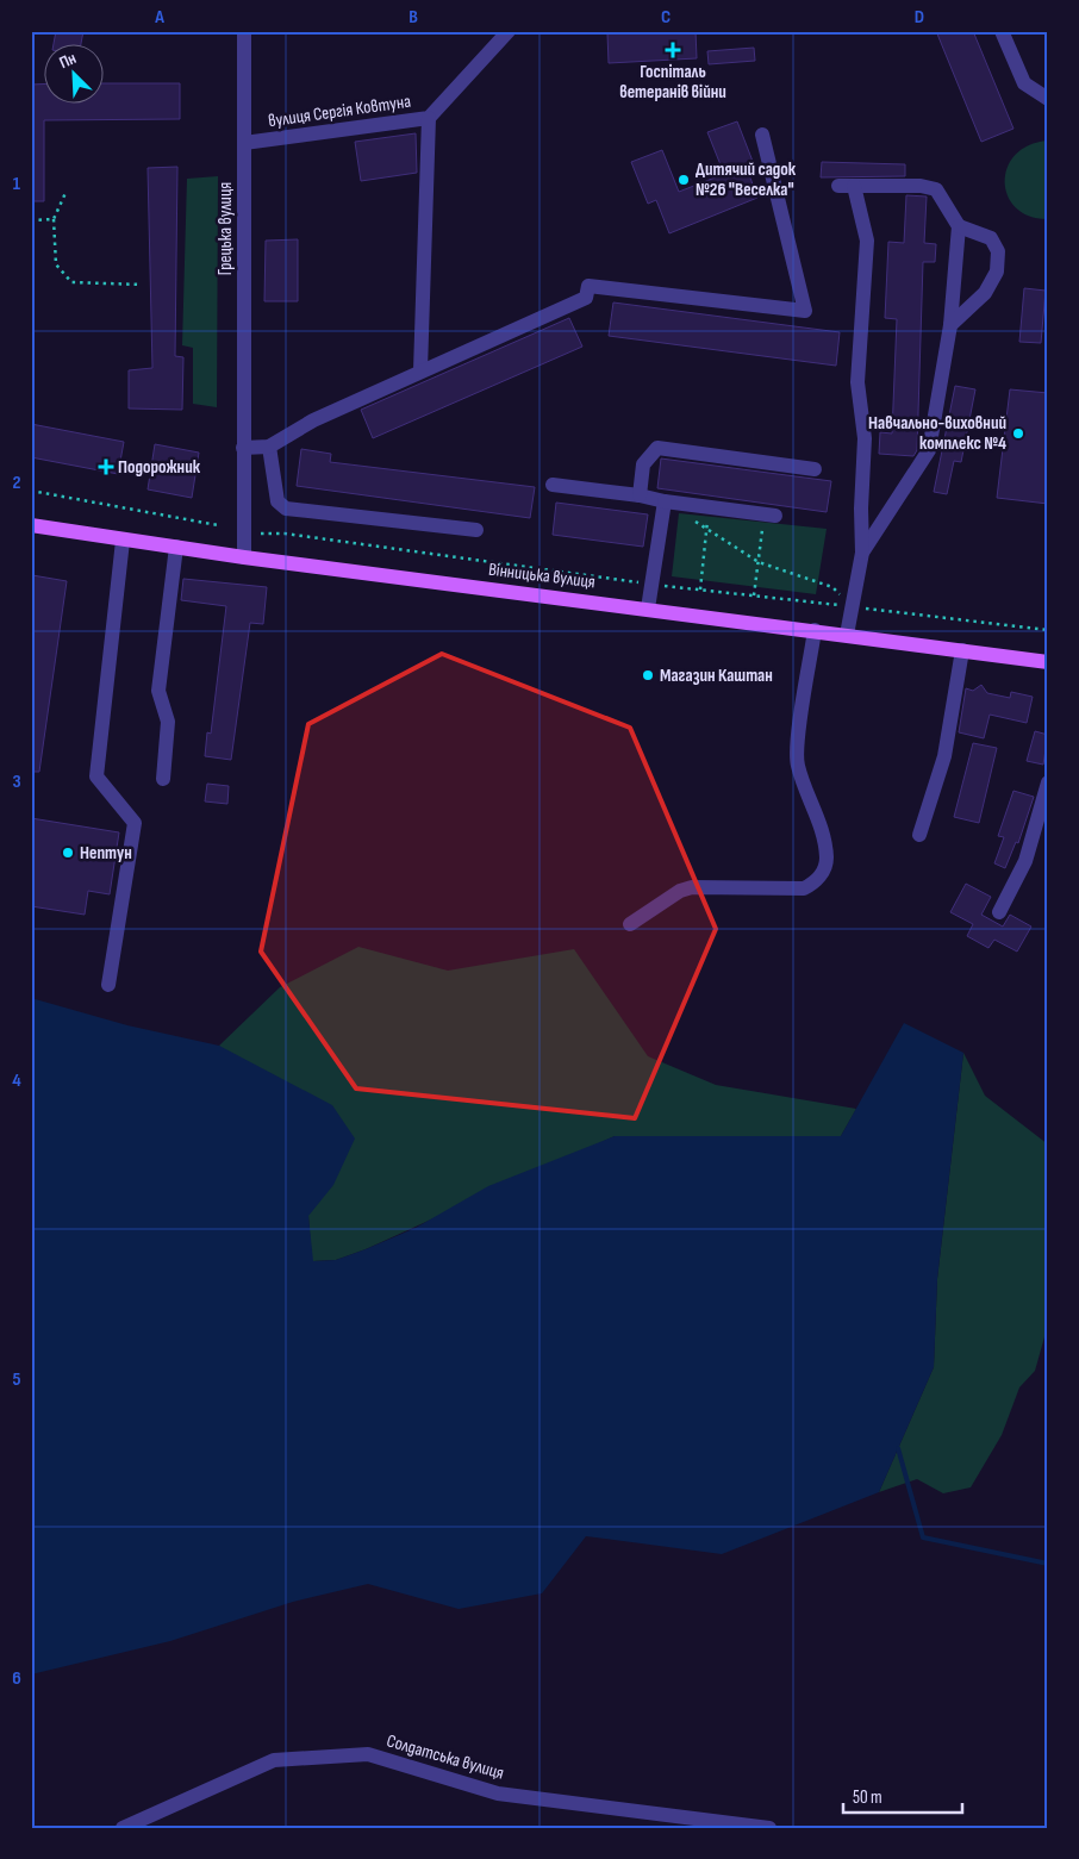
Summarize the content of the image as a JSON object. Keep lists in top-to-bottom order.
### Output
{
  "streets": {
    "main road": ["Вінницька вулиця"],
    "street": ["вулиця Сергія Ковтуна", "Грецька вулиця", "Солдатська вулиця"]
  },
  "crossings": [
    ["вулиця Сергія Ковтуна", "Грецька вулиця"],
    ["Грецька вулиця", "Вінницька вулиця"]
  ],
  "places": {
    "health": ["Госпіталь ветеранів війни", "Подорожник"],
    "other": [
      "Дитячий садок №26 \"Веселка\"",
      "Навчально-виховний комплекс №4",
      "Магазин Каштан",
      "Нептун"
    ]
  },
  "scale_bar": "50 m",
  "north": "top left",
  "grid": {
    "columns": [
      "A",
      "B",
      "C",
      "D"
    ],
    "rows": [
      "1",
      "2",
      "3",
      "4",
      "5",
      "6"
    ]
  }
}
